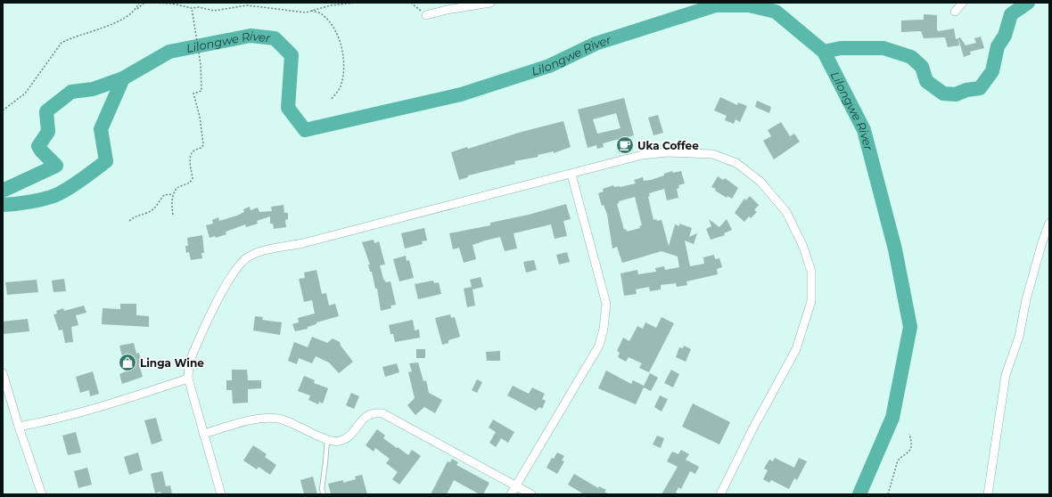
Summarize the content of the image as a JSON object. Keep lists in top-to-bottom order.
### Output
{
  "water": ["Lilongwe River"],
  "places": {
    "cafe": ["Uka Coffee"],
    "shop": ["Linga Wine"]
  }
}
